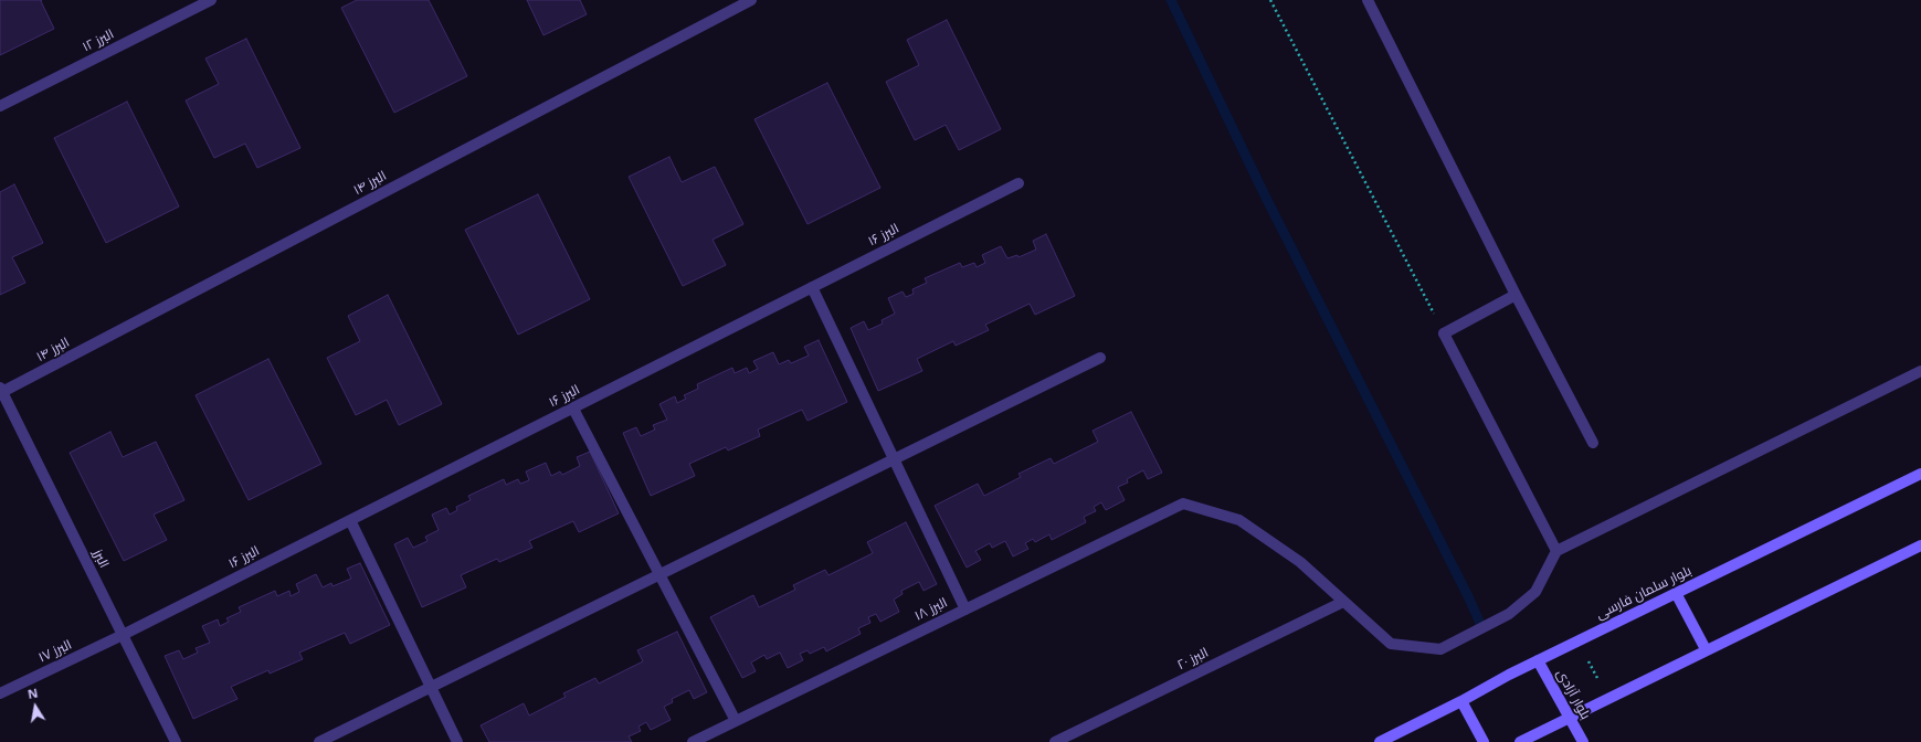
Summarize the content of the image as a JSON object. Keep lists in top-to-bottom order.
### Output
{
  "streets": {
    "main road": ["بلوار سلمان فارسی", "بلوار آزادی"],
    "street": [
      "البرز ۱۲",
      "البرز ۱۴",
      "البرز ۱۶",
      "البرز",
      "البرز ۱۸",
      "البرز ۱۷",
      "البرز ۲۰"
    ]
  },
  "crossings": [
    ["البرز ۱۴", "البرز"],
    ["البرز ۱۶", "البرز"],
    ["البرز ۱۶", "البرز ۱۷"],
    ["البرز", "البرز ۱۷"],
    ["بلوار سلمان فارسی", "بلوار آزادی"],
    ["البرز ۱۸", "البرز ۲۰"]
  ],
  "north": "top"
}
